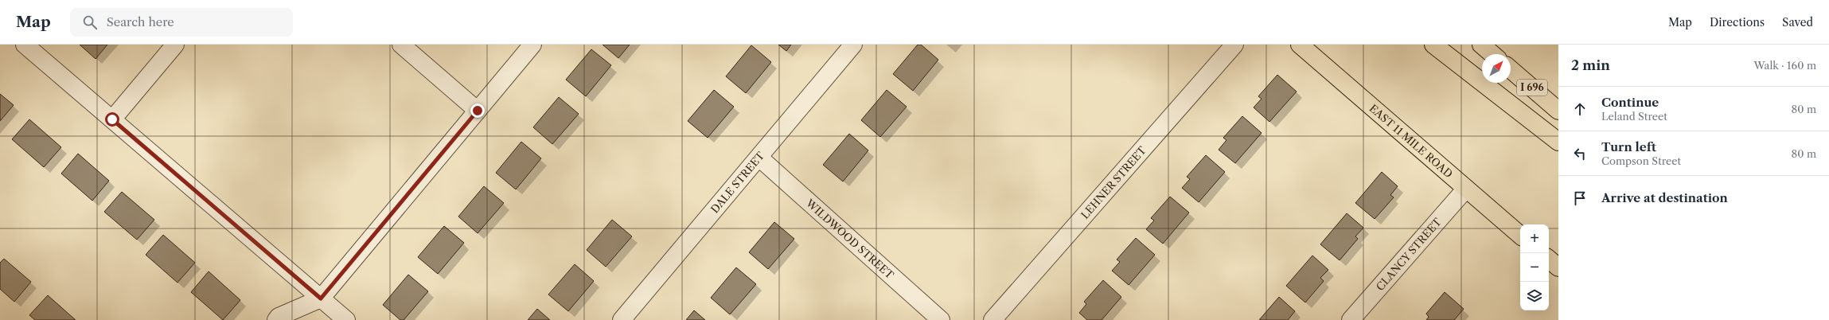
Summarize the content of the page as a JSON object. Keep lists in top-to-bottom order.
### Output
{
  "streets": {
    "main road": ["I 696", "EAST 11 MILE ROAD"],
    "street": [
      "DALE STREET",
      "LEHNER STREET",
      "WILDWOOD STREET",
      "CLANCY STREET"
    ]
  },
  "crossings": [
    ["EAST 11 MILE ROAD", "CLANCY STREET"],
    ["DALE STREET", "WILDWOOD STREET"]
  ],
  "north": "top right",
  "page": {
    "header": "Map",
    "search": "Search here",
    "nav": ["Map", "Directions", "Saved"],
    "heading": ["2 min", "Walk · 160 m"],
    "list": [
      ["Continue", "Leland Street", "80 m"],
      ["Turn left", "Compson Street", "80 m"],
      "Arrive at destination"
    ],
    "map_buttons": ["+", "−"]
  }
}
